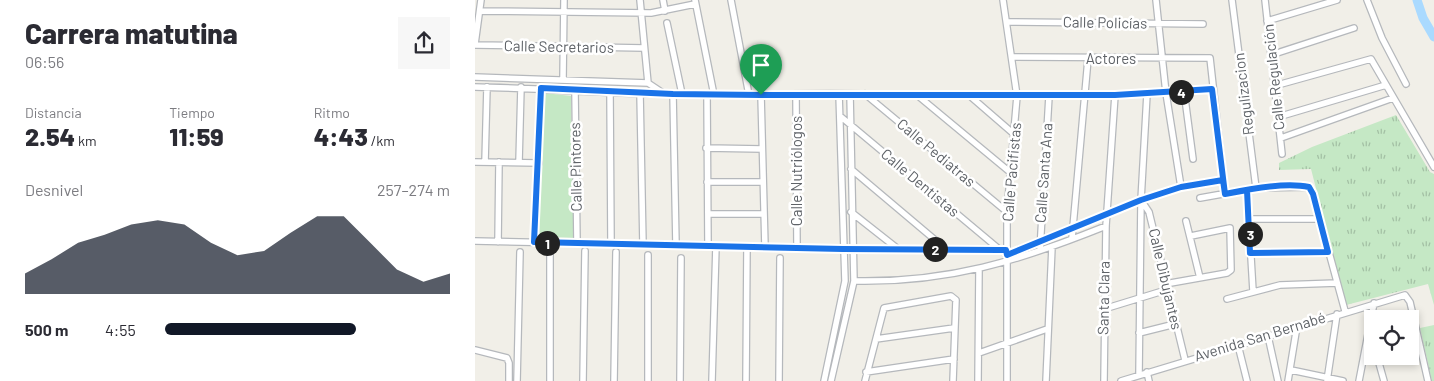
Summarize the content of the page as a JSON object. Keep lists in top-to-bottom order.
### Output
{
  "streets": {
    "street": [
      "Calle Policías",
      "Calle Secretarios",
      "Actores",
      "Calle Regulación",
      "Regulizacion",
      "Calle Pediatras",
      "Calle Pintores",
      "Calle Nutriólogos",
      "Calle Pacifistas",
      "Calle Santa Ana",
      "Calle Dentistas",
      "Calle Dibujantes",
      "Santa Clara",
      "Avenida San Bernabé"
    ]
  },
  "crossings": [
    ["Calle Policías", "Calle Pacifistas"],
    ["Actores", "Calle Pacifistas"],
    ["Calle Pediatras", "Calle Pacifistas"],
    ["Calle Pacifistas", "Calle Dentistas"],
    ["Calle Dibujantes", "Avenida San Bernabé"]
  ],
  "page": {
    "heading": ["Carrera matutina", "06:56"],
    "pins": [
      "4",
      "3",
      "1",
      "2"
    ],
    "stats": [
      ["Distancia", "2.54 km"],
      ["Tiempo", "11:59"],
      ["Ritmo", "4:43 /km"]
    ],
    "chart": ["Desnivel", "257–274 m"],
    "list": [
      {
        "name": "500 m",
        "note": "4:55"
      }
    ]
  }
}
